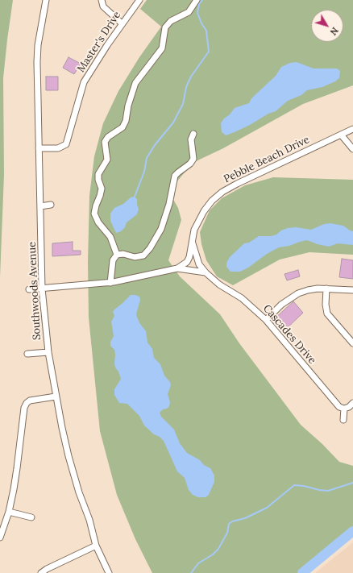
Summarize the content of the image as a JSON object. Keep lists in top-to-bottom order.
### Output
{
  "streets": {
    "street": [
      "Master's Drive",
      "Pebble Beach Drive",
      "Southwoods Avenue",
      "Cascades Drive"
    ]
  },
  "crossings": [
    ["Master's Drive", "Southwoods Avenue"],
    ["Pebble Beach Drive", "Southwoods Avenue"],
    ["Pebble Beach Drive", "Cascades Drive"]
  ],
  "north": "bottom right"
}
